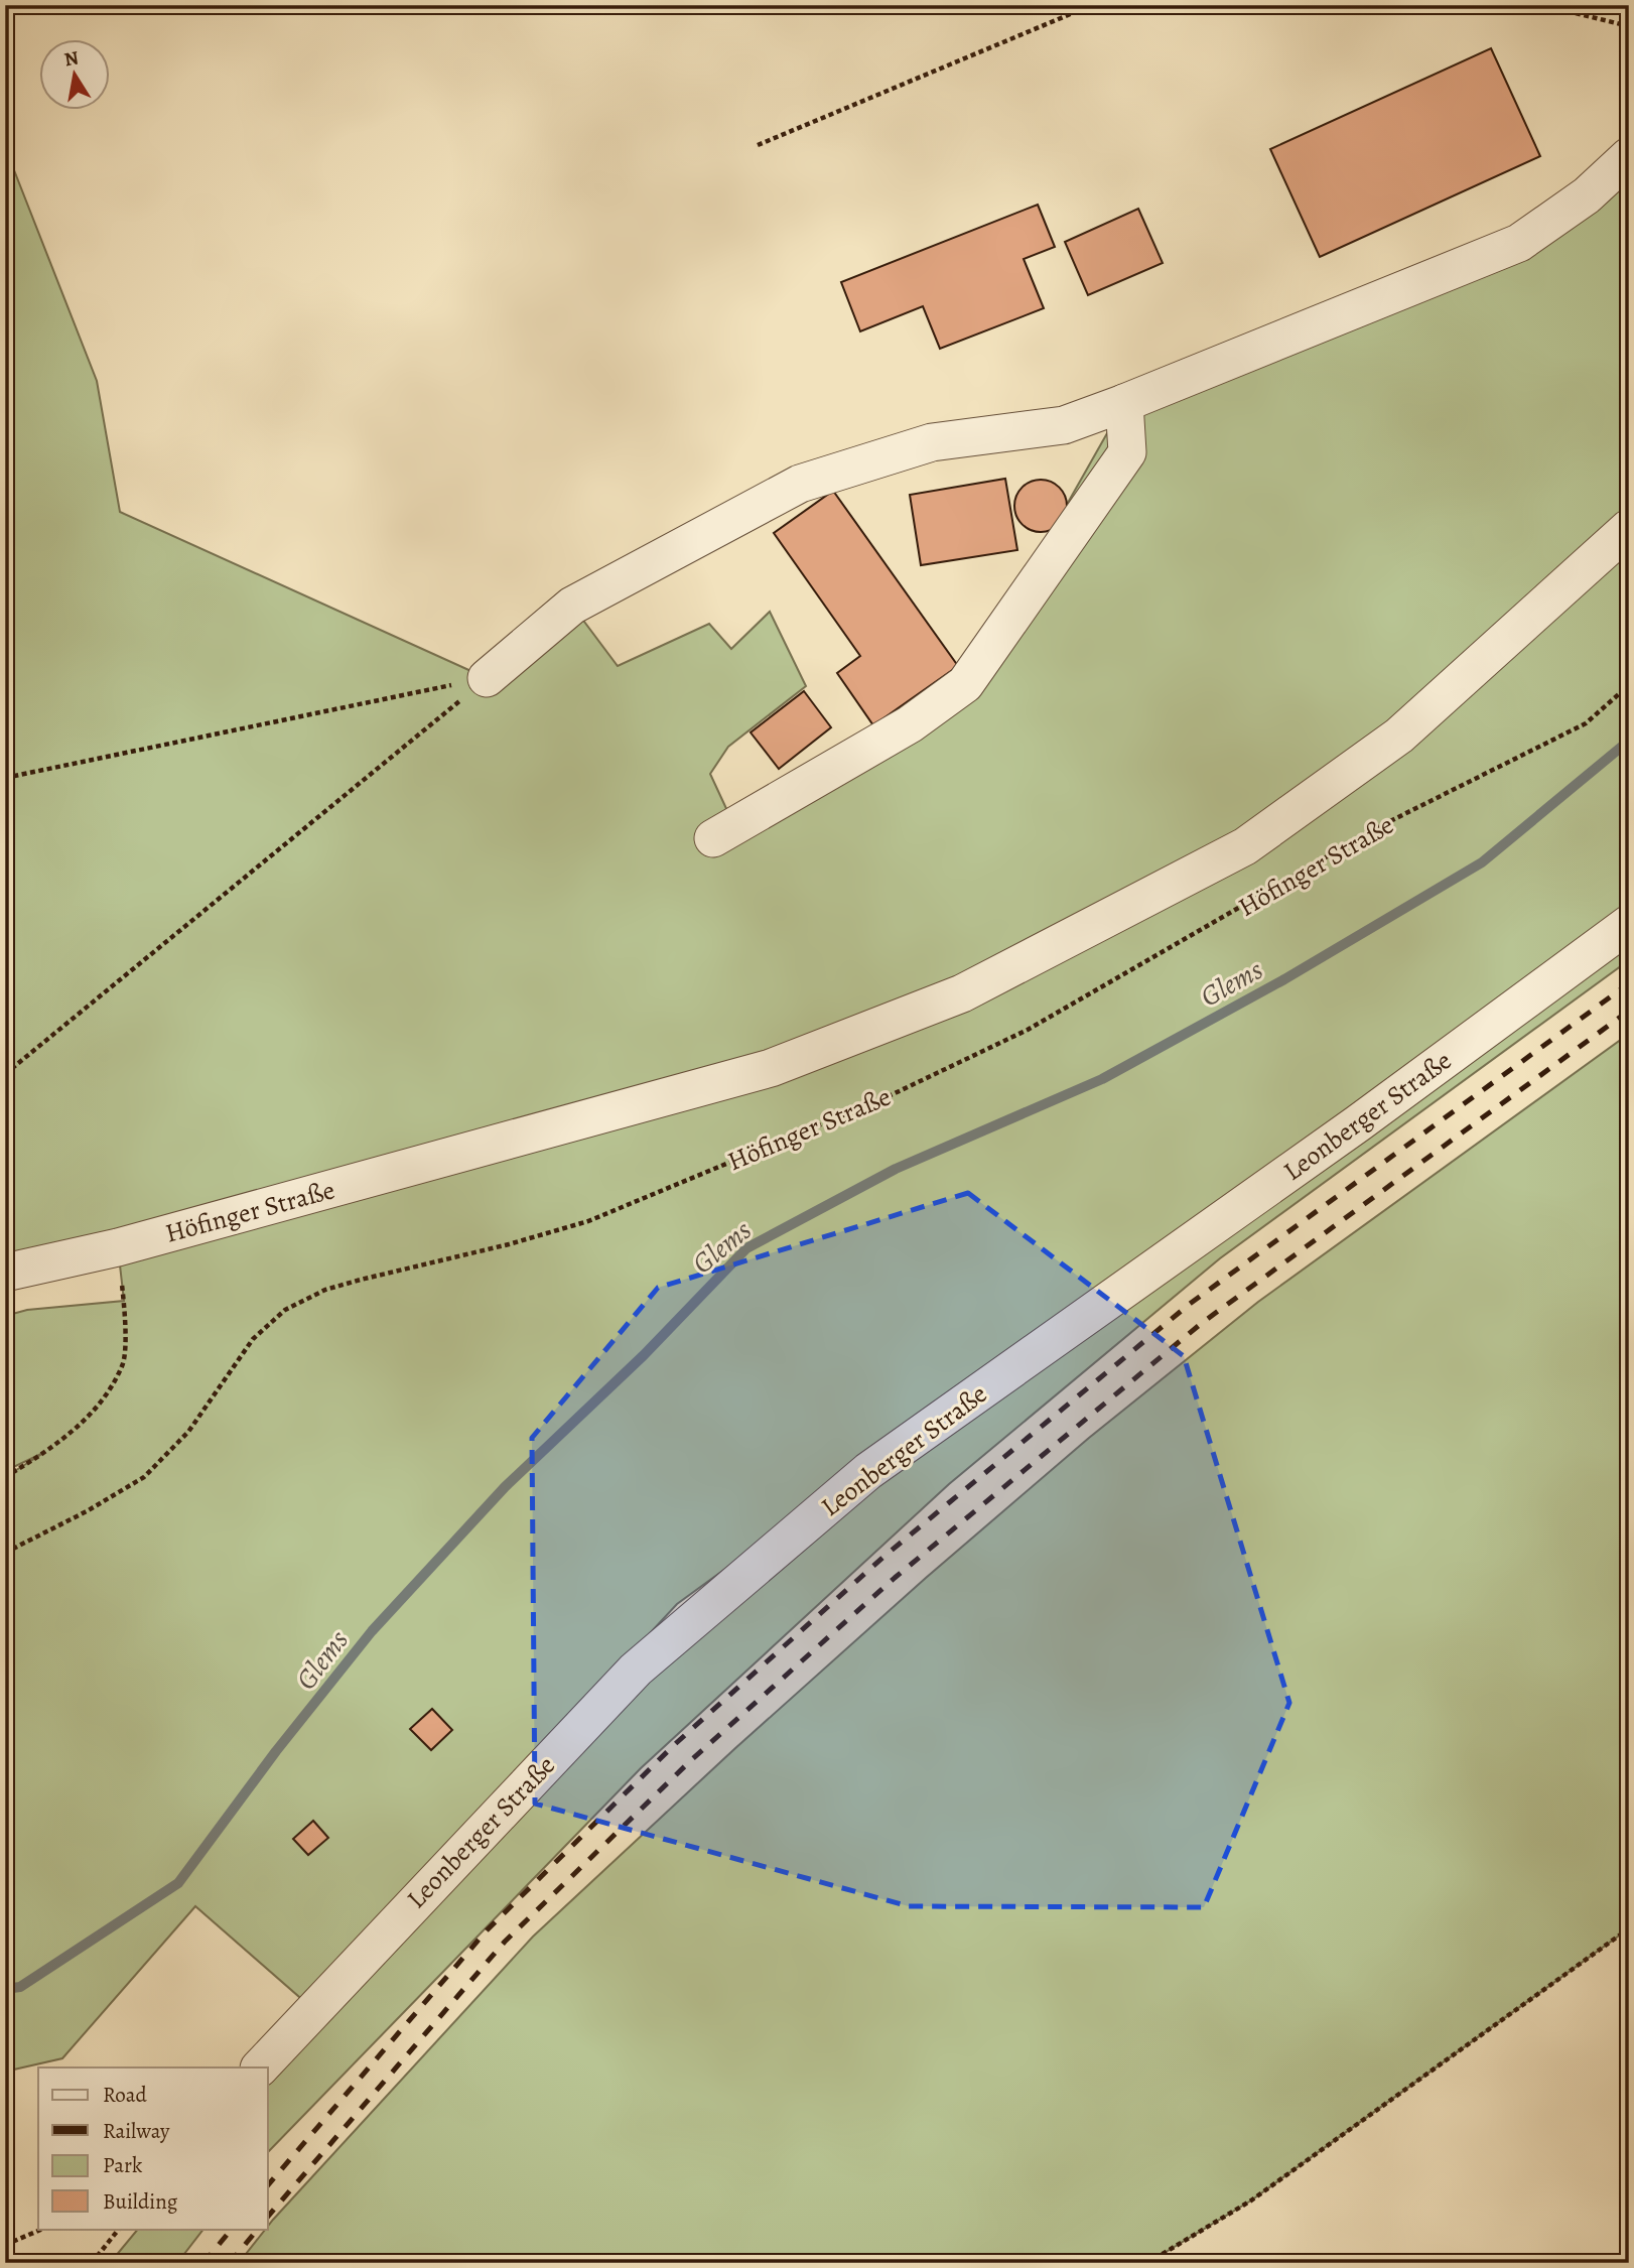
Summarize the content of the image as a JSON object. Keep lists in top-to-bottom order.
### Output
{
  "streets": {
    "street": ["Höfinger Straße", "Leonberger Straße"]
  },
  "water": ["Glems"],
  "legend": [
    "Road",
    "Railway",
    "Park",
    "Building"
  ],
  "north": "top"
}
